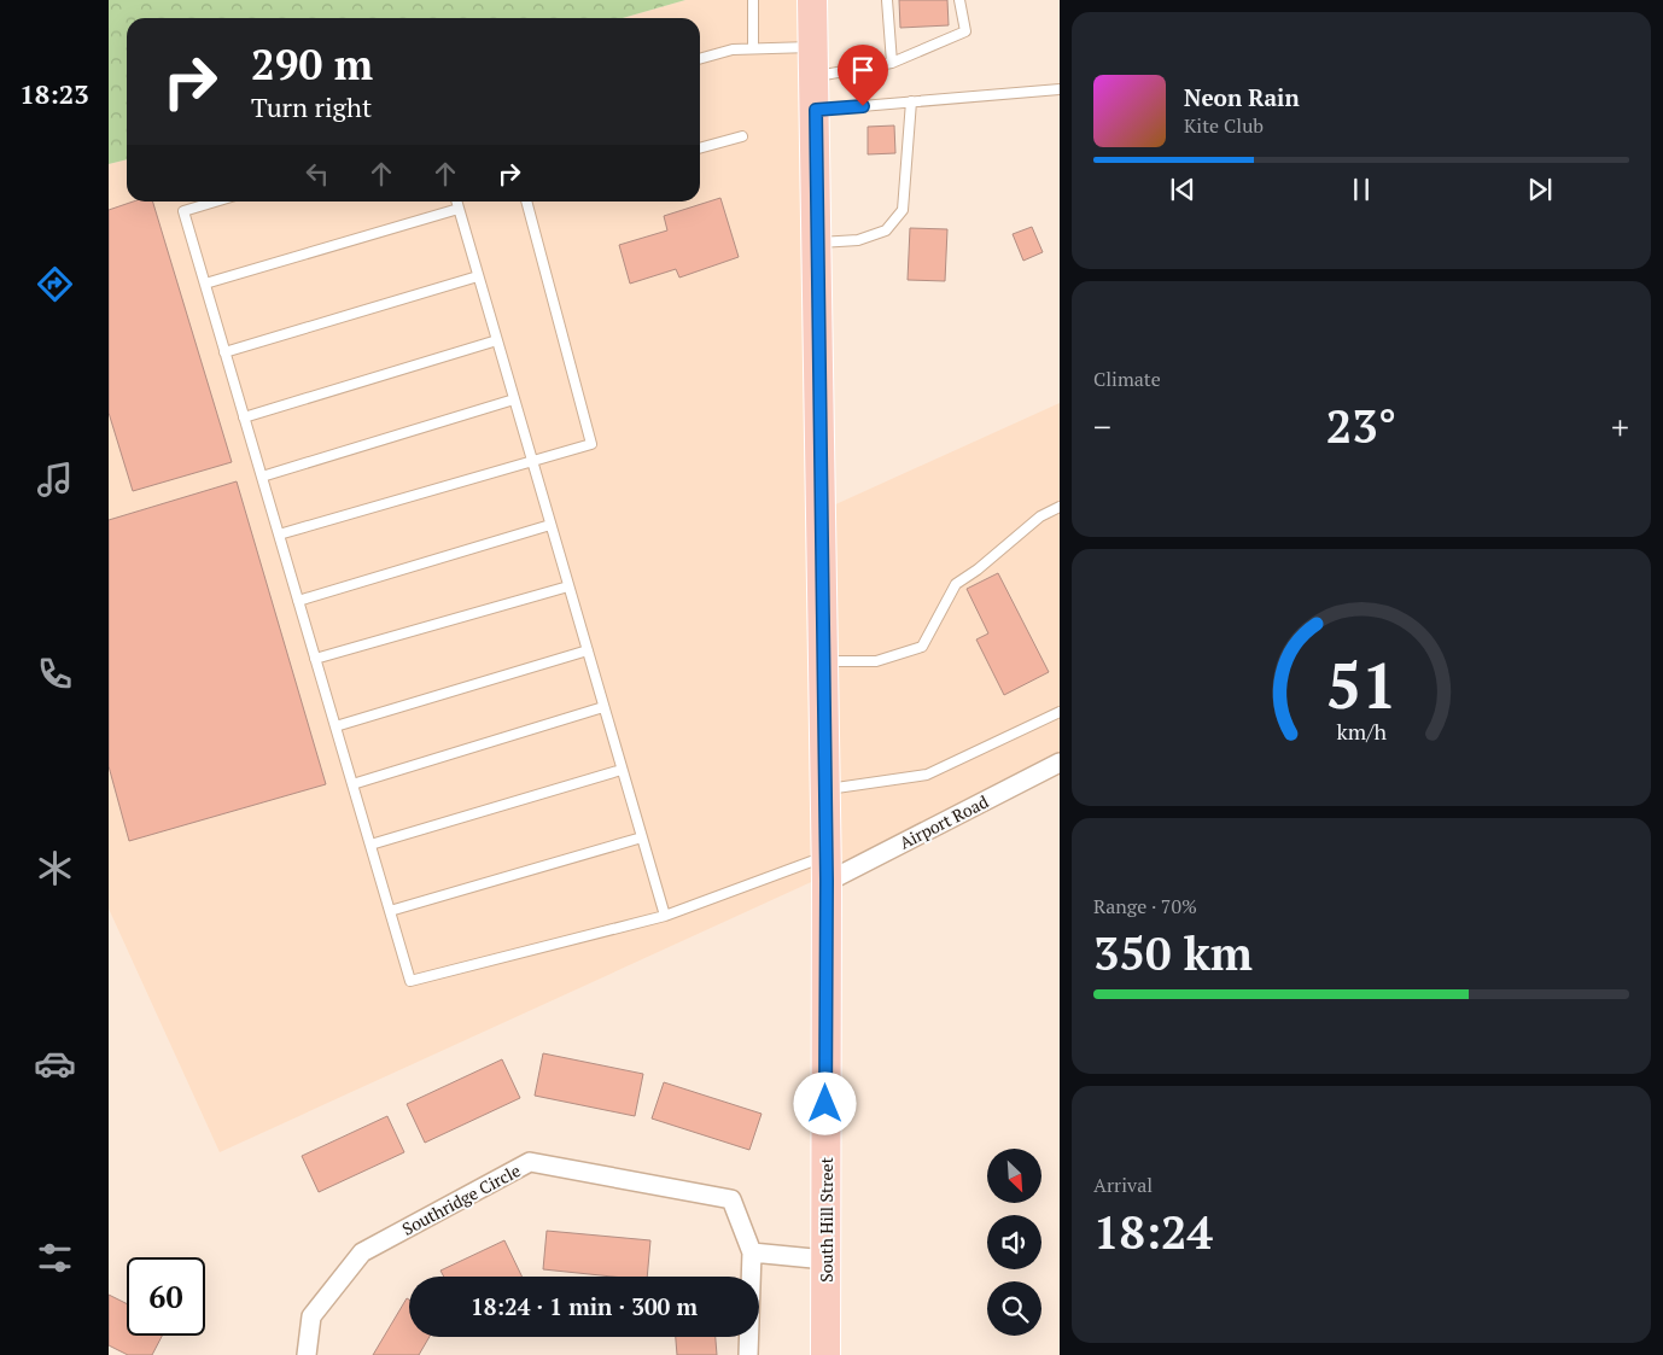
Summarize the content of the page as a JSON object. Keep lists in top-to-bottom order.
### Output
{
  "streets": {
    "main road": ["South Hill Street"],
    "street": ["Airport Road", "Southridge Circle"]
  },
  "crossings": [
    ["Airport Road", "South Hill Street"]
  ],
  "north": "bottom right",
  "page": {
    "tabs": "18:23",
    "turn": ["290 m", "Turn right"],
    "song": ["Neon Rain", "Kite Club"],
    "tile": [
      "Climate",
      ["Range · 70%", "350 km"],
      ["Arrival", "18:24"]
    ],
    "heat": ["−", "23°", "+"],
    "limit": "60",
    "trip": "18:24 · 1 min · 300 m",
    "gauge": ["51", "km/h"]
  }
}
